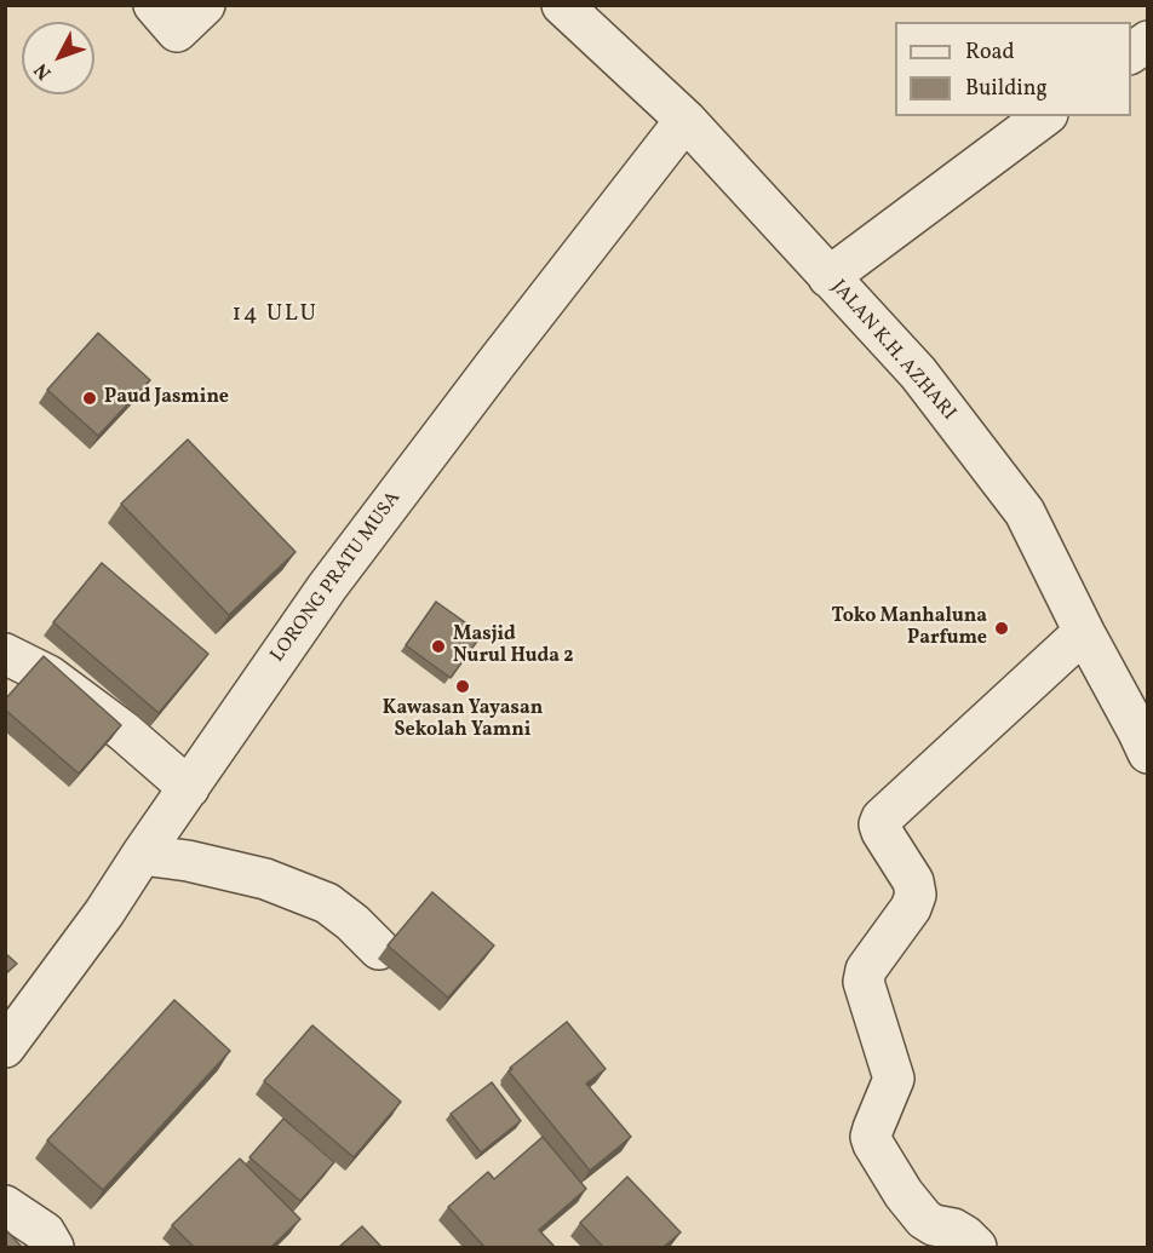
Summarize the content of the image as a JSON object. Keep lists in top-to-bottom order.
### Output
{
  "streets": {
    "street": ["JALAN K.H. AZHARI", "LORONG PRATU MUSA"]
  },
  "crossings": [
    ["JALAN K.H. AZHARI", "LORONG PRATU MUSA"]
  ],
  "districts": ["14 ULU"],
  "places": [
    "Paud Jasmine",
    "Toko Manhaluna Parfume",
    "Masjid Nurul Huda 2",
    "Kawasan Yayasan Sekolah Yamni"
  ],
  "legend": ["Road", "Building"],
  "north": "bottom left"
}
